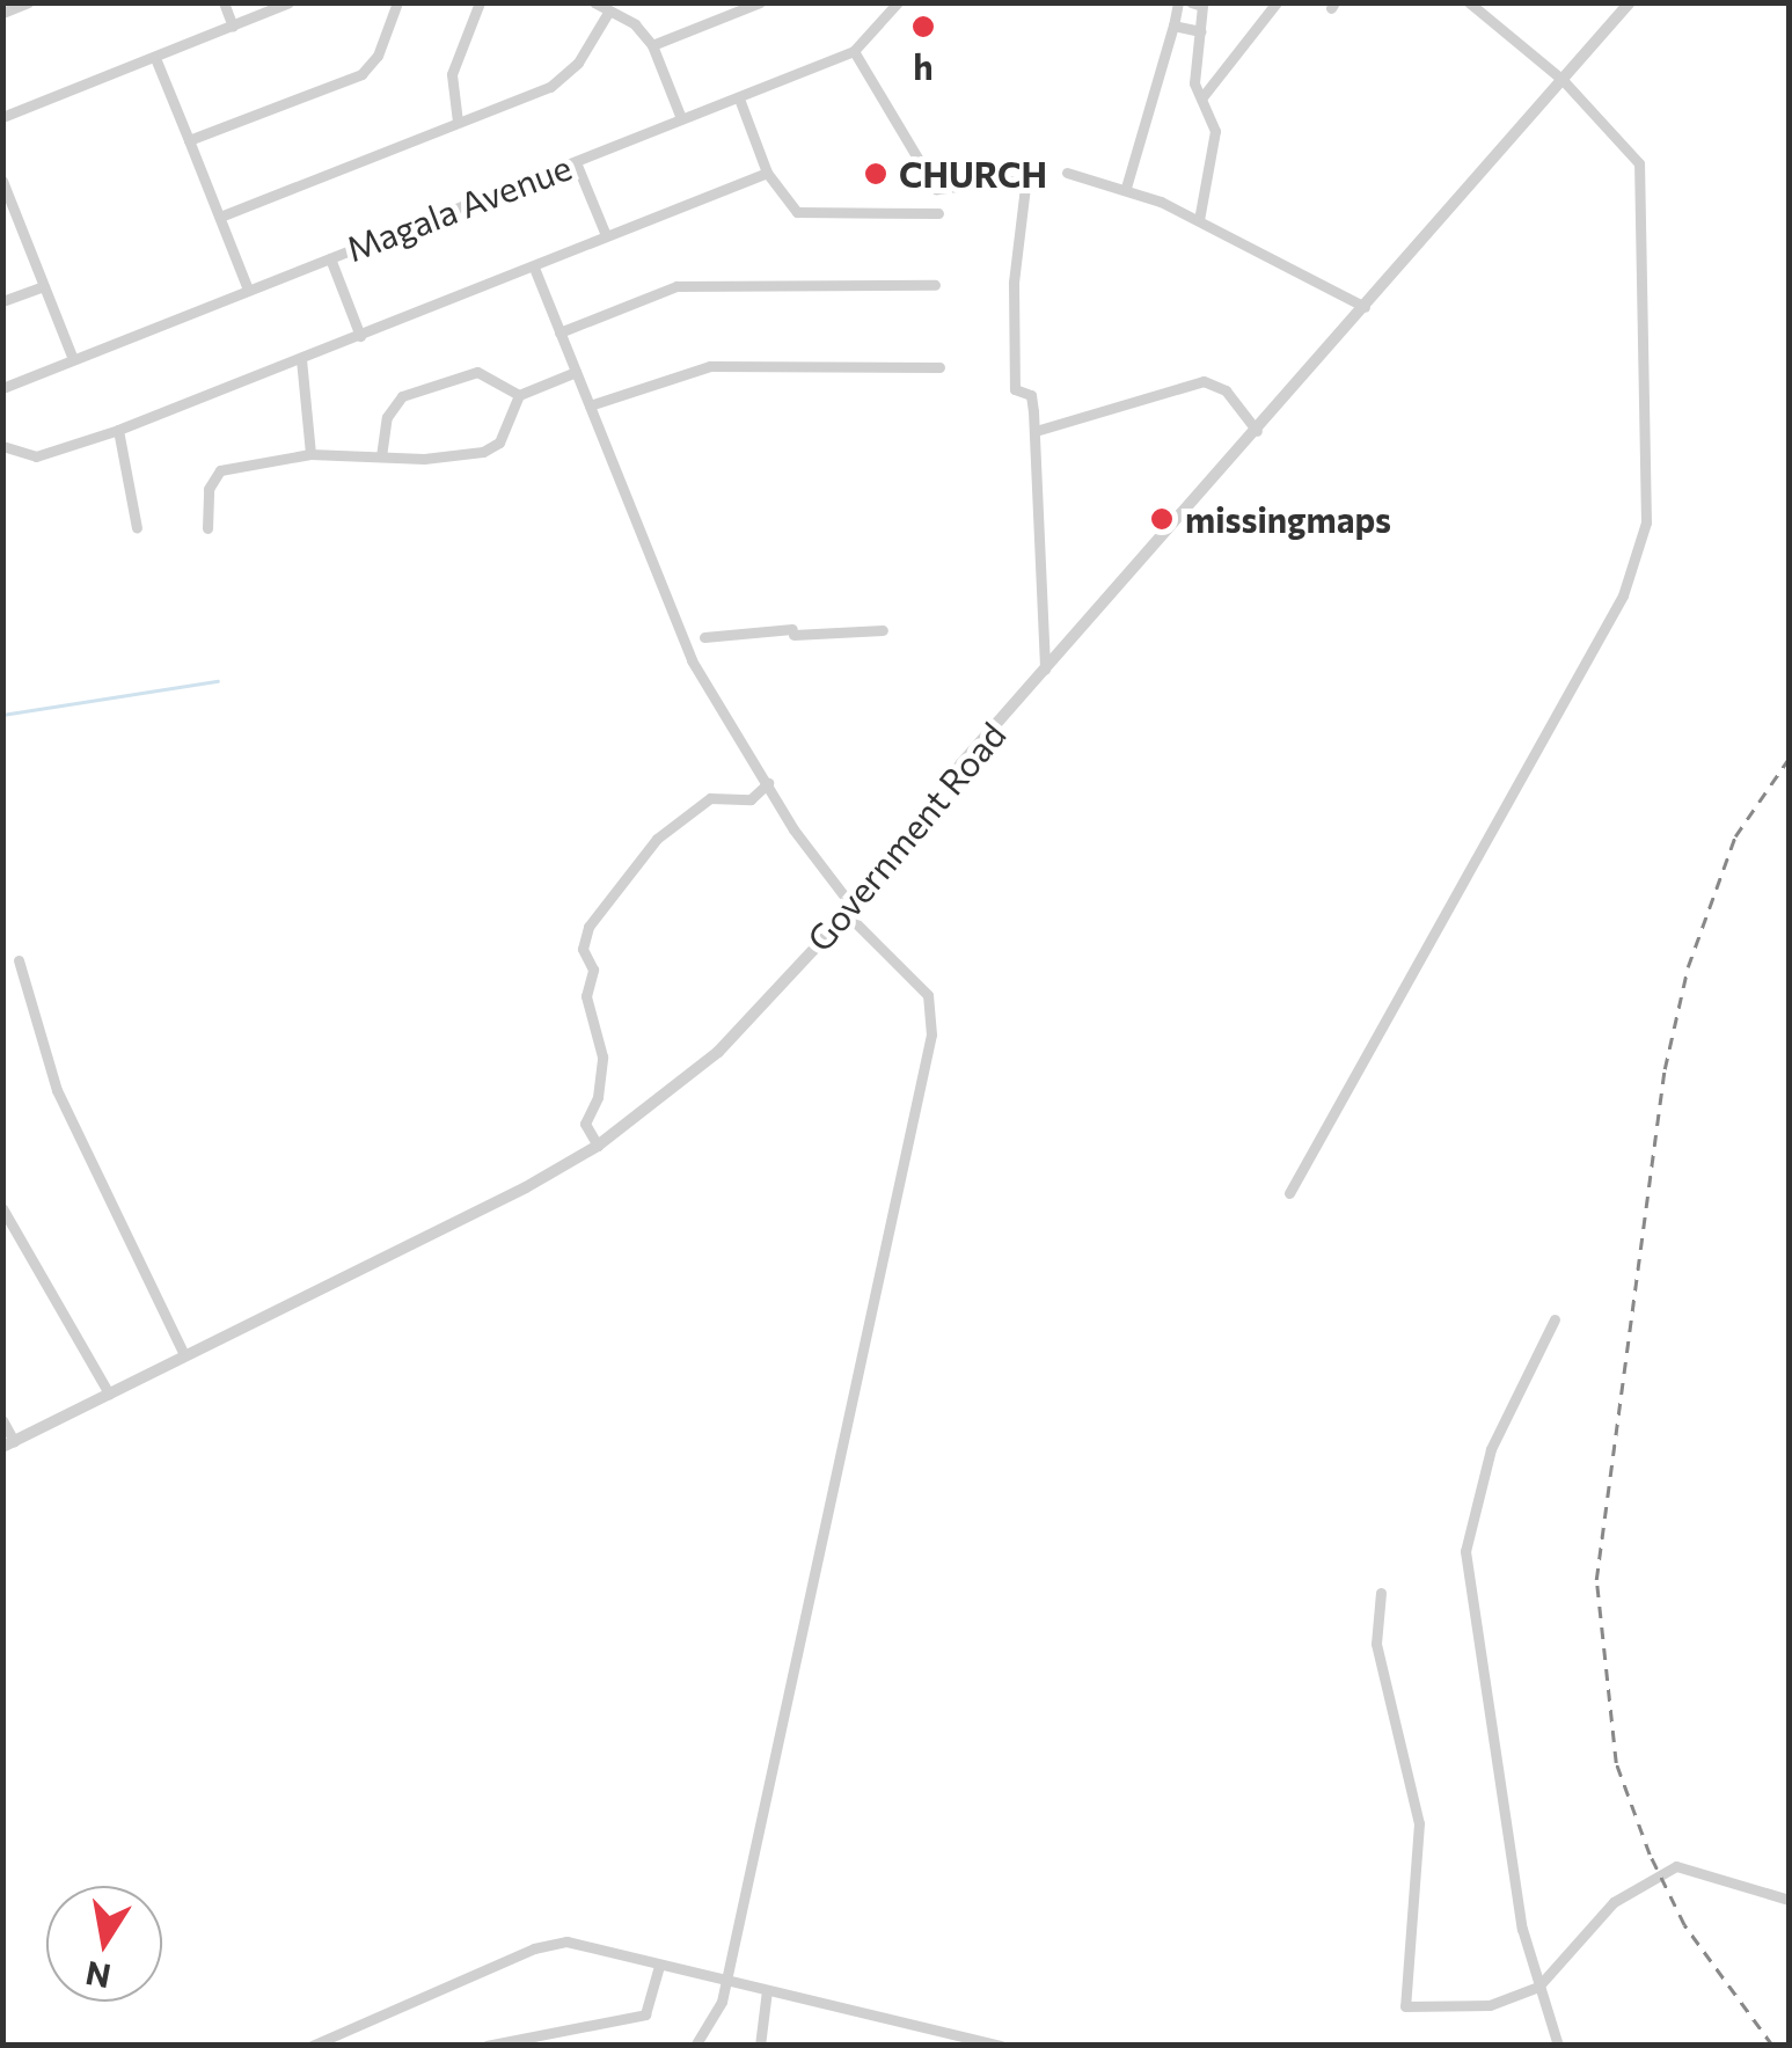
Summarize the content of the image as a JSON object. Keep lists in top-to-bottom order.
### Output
{
  "streets": {
    "street": ["Magala Avenue", "Government Road"]
  },
  "places": ["h", "CHURCH", "missingmaps"],
  "north": "bottom"
}
